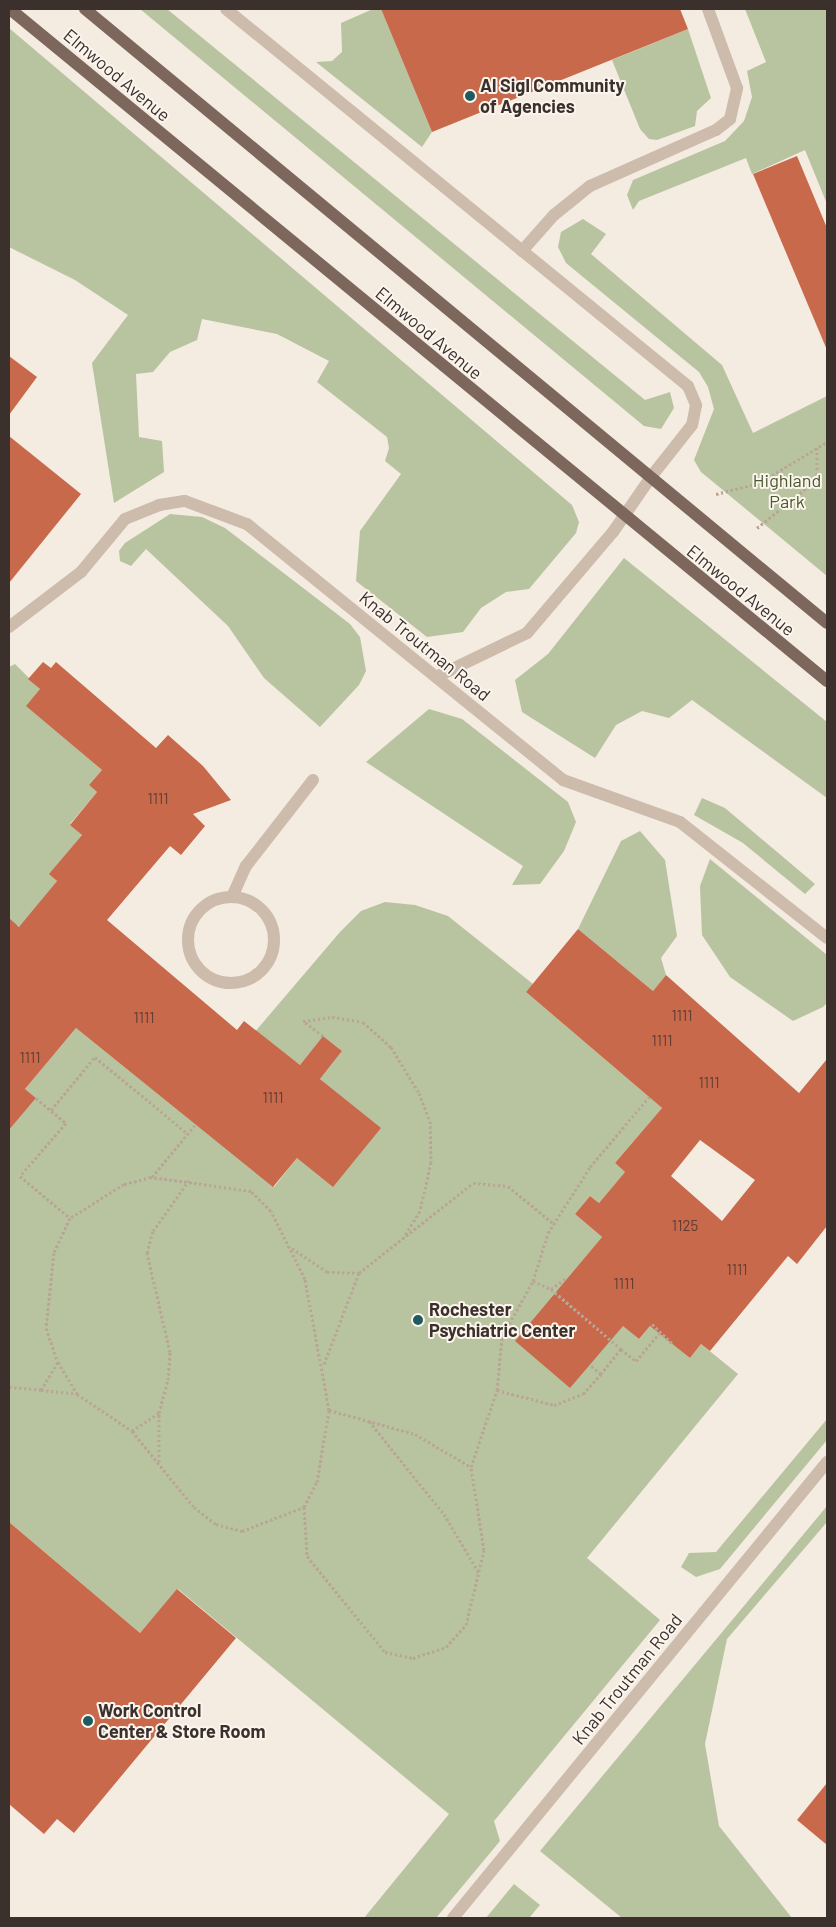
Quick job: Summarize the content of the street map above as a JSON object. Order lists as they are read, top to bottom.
{
  "streets": {
    "main road": ["Elmwood Avenue"],
    "street": ["Knab Troutman Road"]
  },
  "parks": ["Highland Park"],
  "places": ["Al Sigl Community of Agencies", "Rochester Psychiatric Center", "Work Control Center & Store Room"],
  "house_numbers": [
    "1111",
    "1111",
    "1111",
    "1111",
    "1111",
    "1111",
    "1111",
    "1125",
    "1111",
    "1111"
  ]
}
